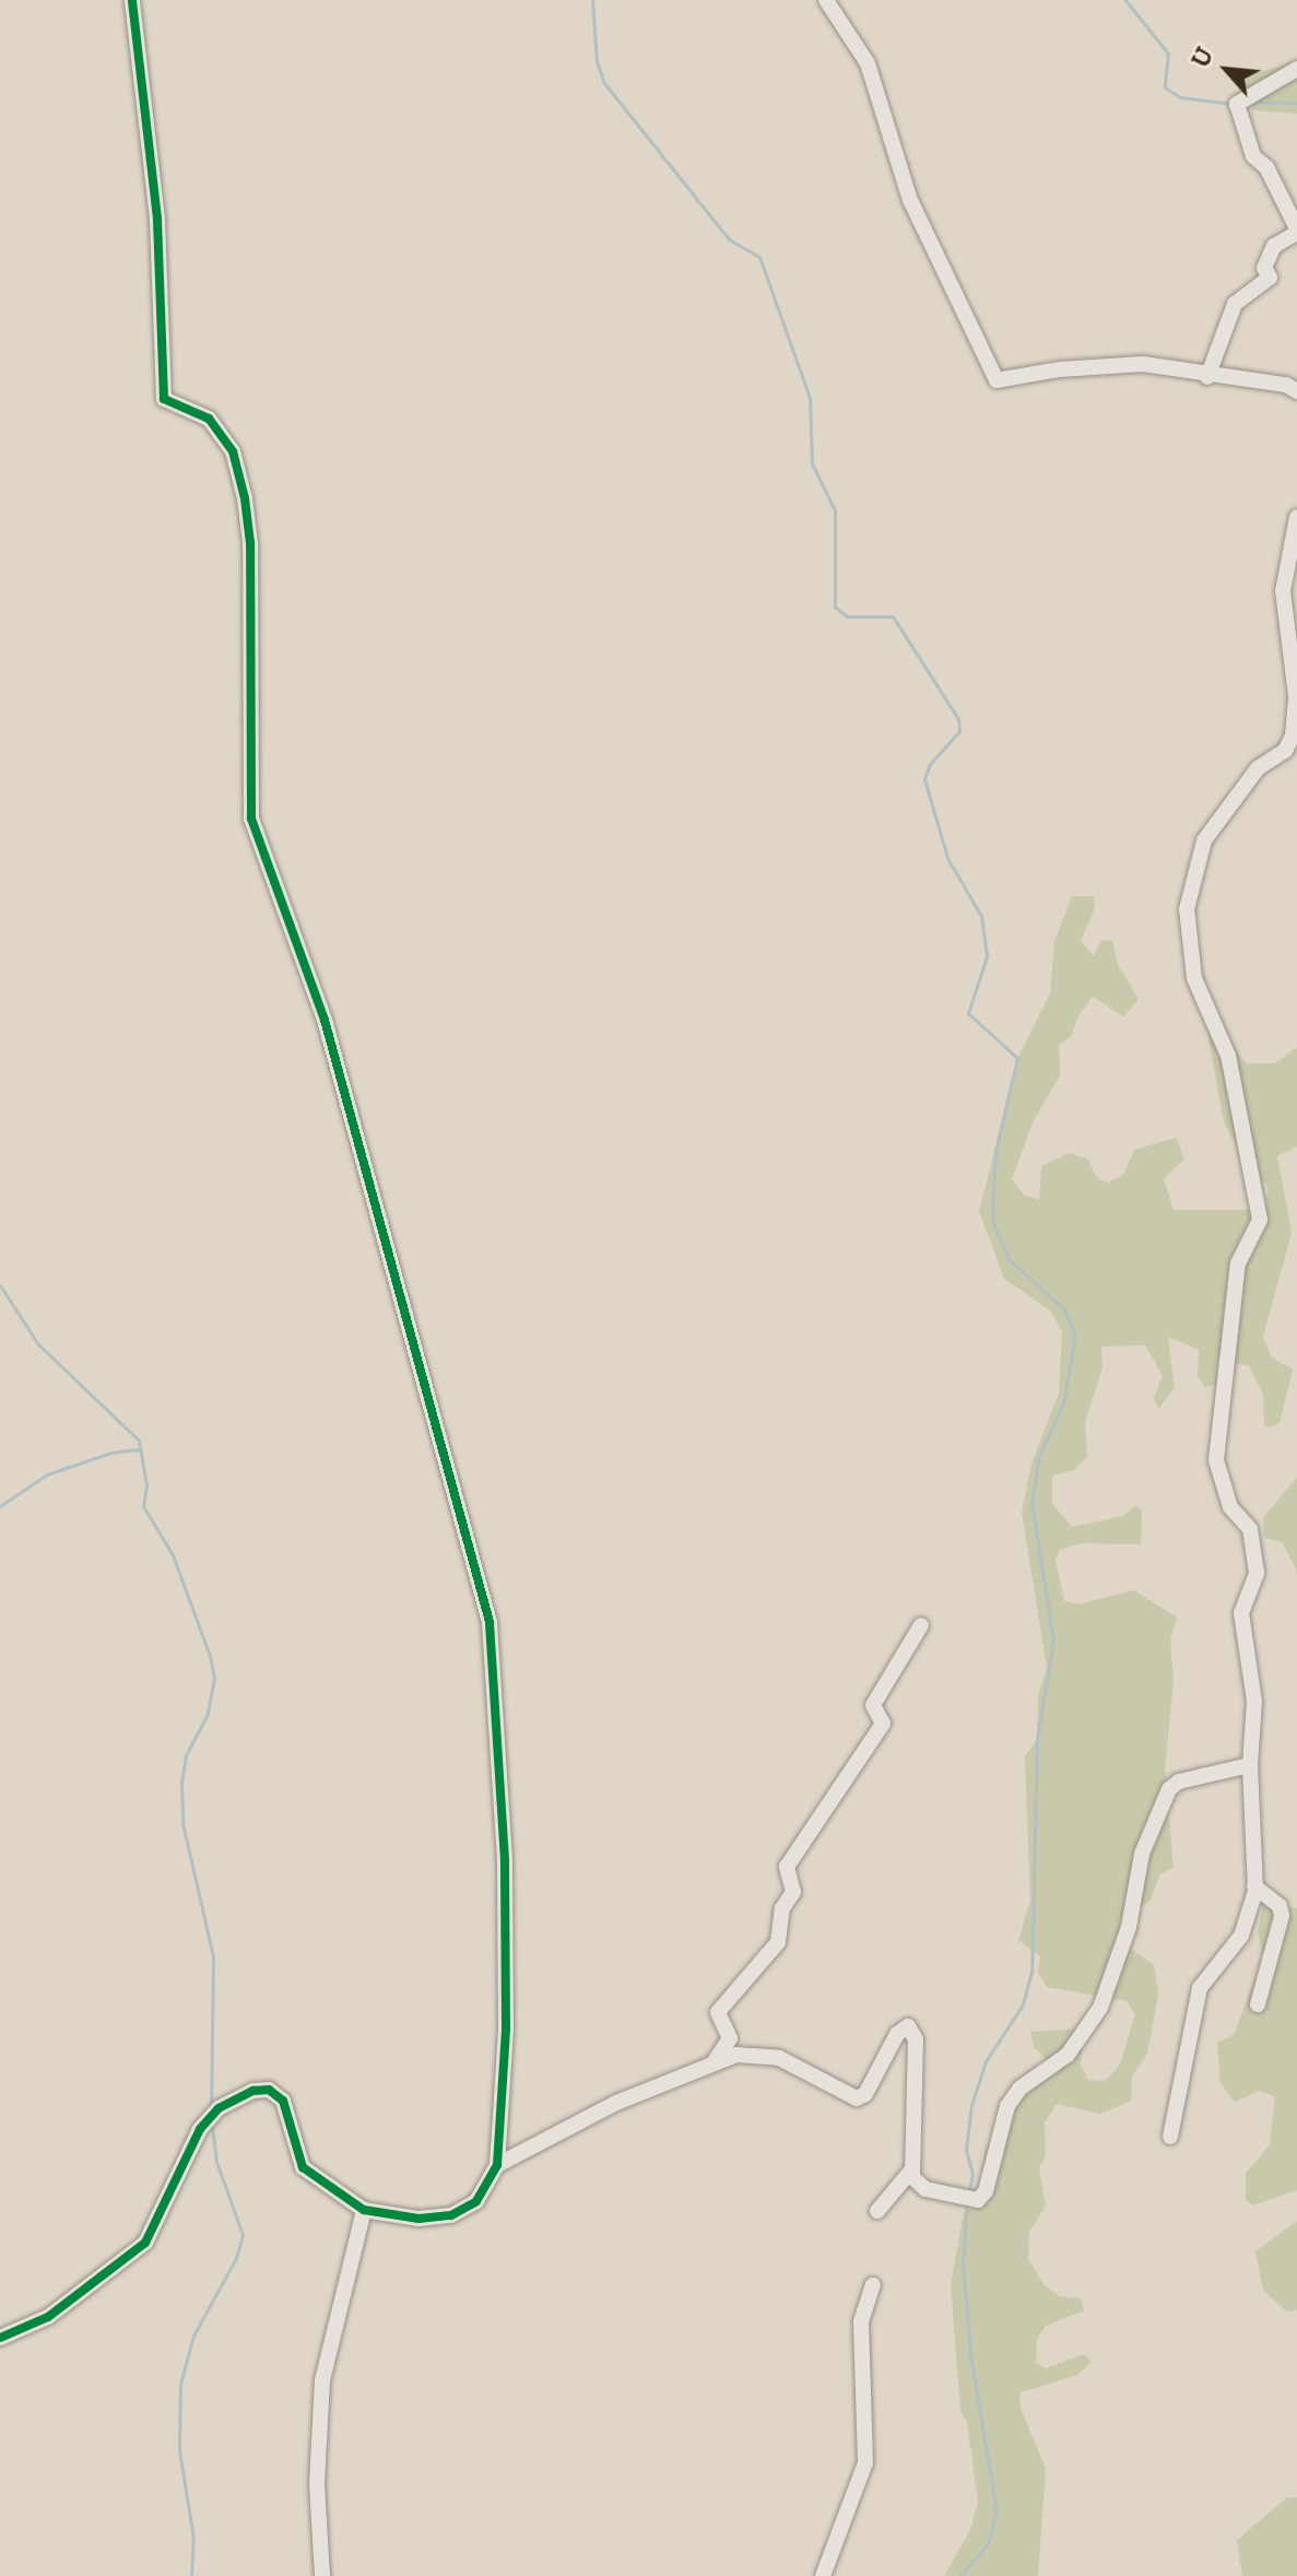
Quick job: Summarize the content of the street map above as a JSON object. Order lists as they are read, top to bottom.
{
  "north": "top left"
}
